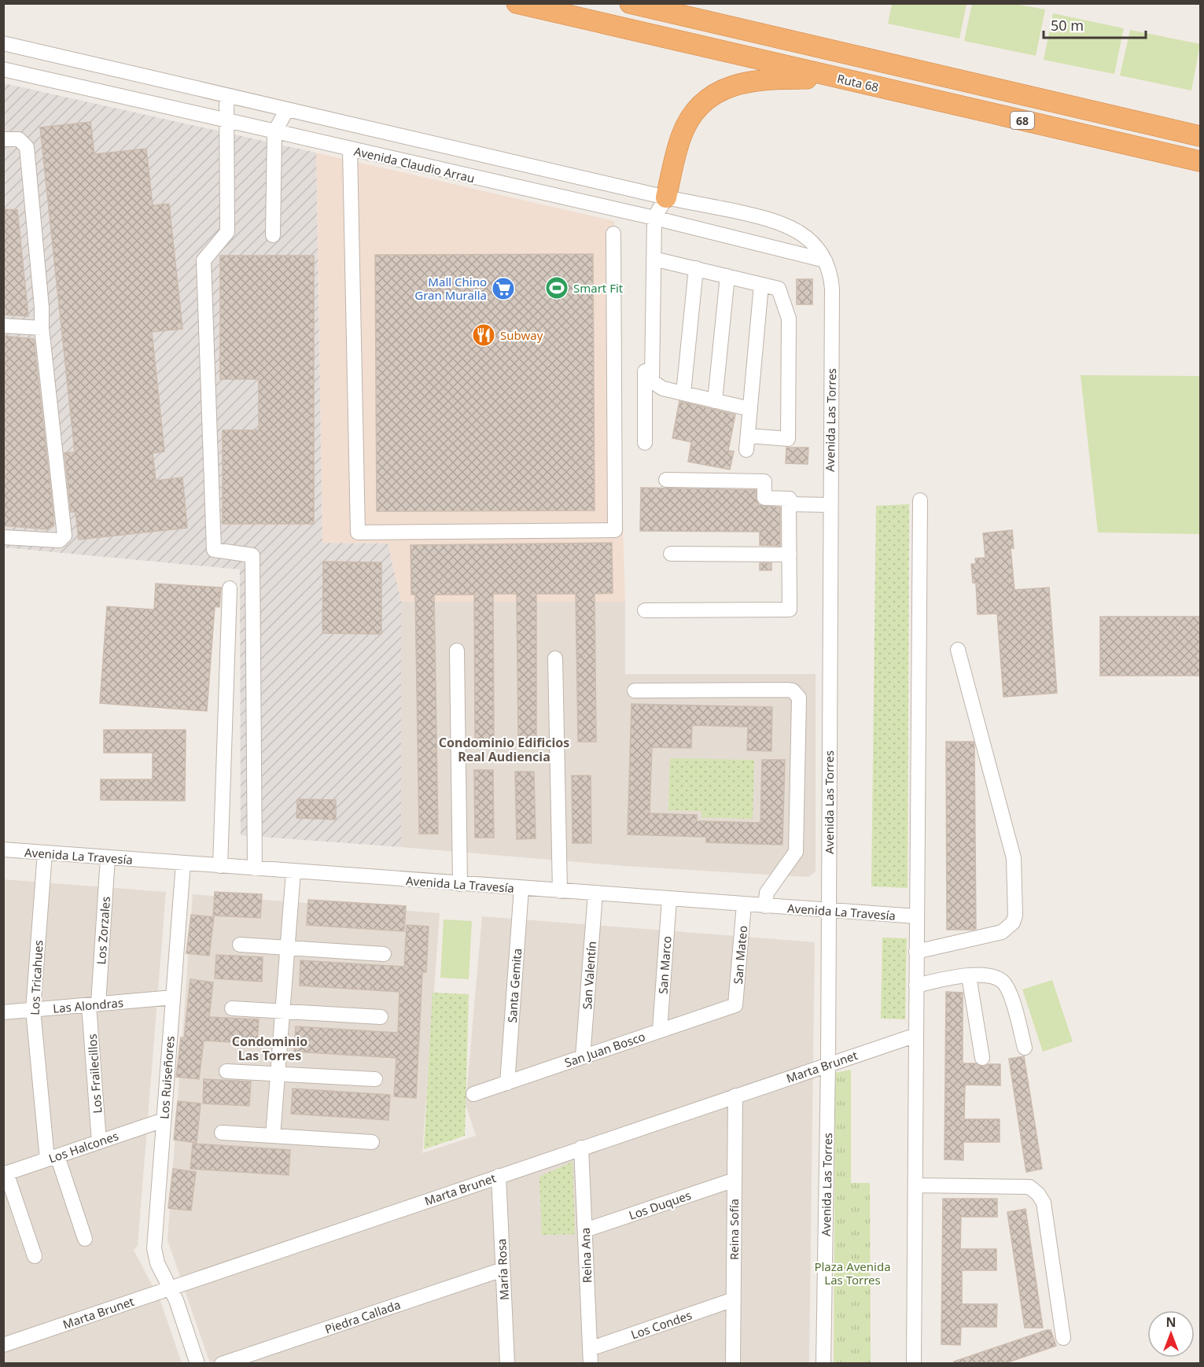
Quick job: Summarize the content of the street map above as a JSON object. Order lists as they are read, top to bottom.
{
  "streets": {
    "highway": ["Ruta 68", "68"],
    "street": [
      "Avenida Claudio Arrau",
      "Avenida Las Torres",
      "Avenida La Travesía",
      "Los Zorzales",
      "San Mateo",
      "San Marco",
      "San Valentín",
      "Los Tricahues",
      "Santa Gemita",
      "Las Alondras",
      "San Juan Bosco",
      "Marta Brunet",
      "Los Frailecillos",
      "Los Ruiseñores",
      "Los Halcones",
      "Los Duques",
      "Reina Sofía",
      "Reina Ana",
      "María Rosa",
      "Piedra Callada",
      "Los Condes"
    ]
  },
  "crossings": [
    ["Avenida Claudio Arrau", "Avenida Las Torres"],
    ["Avenida Las Torres", "Avenida La Travesía"],
    ["Avenida Las Torres", "Marta Brunet"],
    ["Avenida La Travesía", "Los Zorzales"],
    ["Avenida La Travesía", "San Mateo"],
    ["Avenida La Travesía", "San Marco"],
    ["Avenida La Travesía", "San Valentín"],
    ["Avenida La Travesía", "Los Tricahues"],
    ["Avenida La Travesía", "Santa Gemita"],
    ["Avenida La Travesía", "Los Ruiseñores"],
    ["Los Zorzales", "Las Alondras"],
    ["Los Zorzales", "Los Frailecillos"],
    ["San Mateo", "San Juan Bosco"],
    ["San Marco", "San Juan Bosco"],
    ["San Valentín", "San Juan Bosco"],
    ["Los Tricahues", "Las Alondras"],
    ["Los Tricahues", "Los Halcones"],
    ["Santa Gemita", "San Juan Bosco"],
    ["Las Alondras", "Los Frailecillos"],
    ["Las Alondras", "Los Ruiseñores"],
    ["Marta Brunet", "Los Ruiseñores"],
    ["Marta Brunet", "Reina Sofía"],
    ["Marta Brunet", "Reina Ana"],
    ["Marta Brunet", "María Rosa"],
    ["Los Frailecillos", "Los Halcones"],
    ["Los Ruiseñores", "Los Halcones"],
    ["Los Duques", "Reina Sofía"],
    ["Los Duques", "Reina Ana"],
    ["Reina Sofía", "Los Condes"],
    ["Reina Ana", "Los Condes"],
    ["María Rosa", "Piedra Callada"]
  ],
  "districts": ["Condominio Edificios Real Audiencia", "Condominio Las Torres"],
  "parks": ["Plaza Avenida Las Torres"],
  "places": {
    "sports": ["Smart Fit"],
    "supermarket": ["Mall Chino Gran Muralla"],
    "restaurant": ["Subway"]
  },
  "scale_bar": "50 m",
  "north": "top"
}
